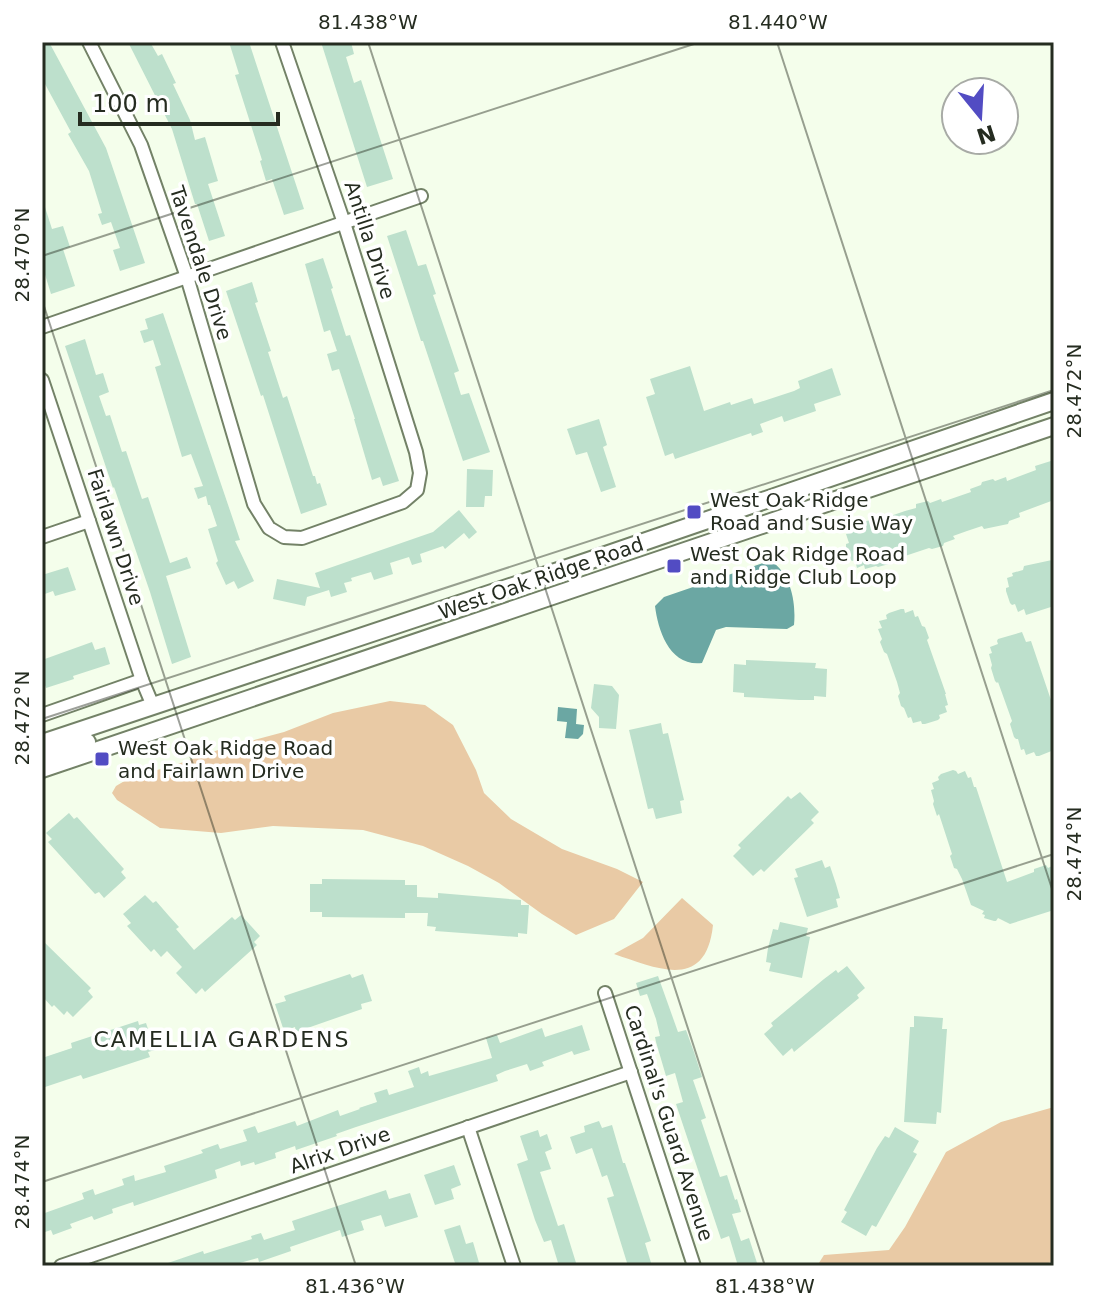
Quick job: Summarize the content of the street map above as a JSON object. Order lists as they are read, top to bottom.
{
  "streets": {
    "street": [
      "Antilla Drive",
      "Tavendale Drive",
      "Fairlawn Drive",
      "West Oak Ridge Road",
      "Cardinal's Guard Avenue",
      "Alrix Drive"
    ]
  },
  "crossings": [
    ["Antilla Drive", "Tavendale Drive"],
    ["Fairlawn Drive", "West Oak Ridge Road"],
    ["Cardinal's Guard Avenue", "Alrix Drive"]
  ],
  "districts": ["CAMELLIA GARDENS"],
  "places": {
    "transit": ["West Oak Ridge Road and Susie Way", "West Oak Ridge Road and Ridge Club Loop", "West Oak Ridge Road and Fairlawn Drive"]
  },
  "scale_bar": "100 m",
  "north": "bottom",
  "coordinates": [
    "81.438°W",
    "81.440°W",
    "28.470°N",
    "28.472°N",
    "28.474°N",
    "81.436°W"
  ]
}
